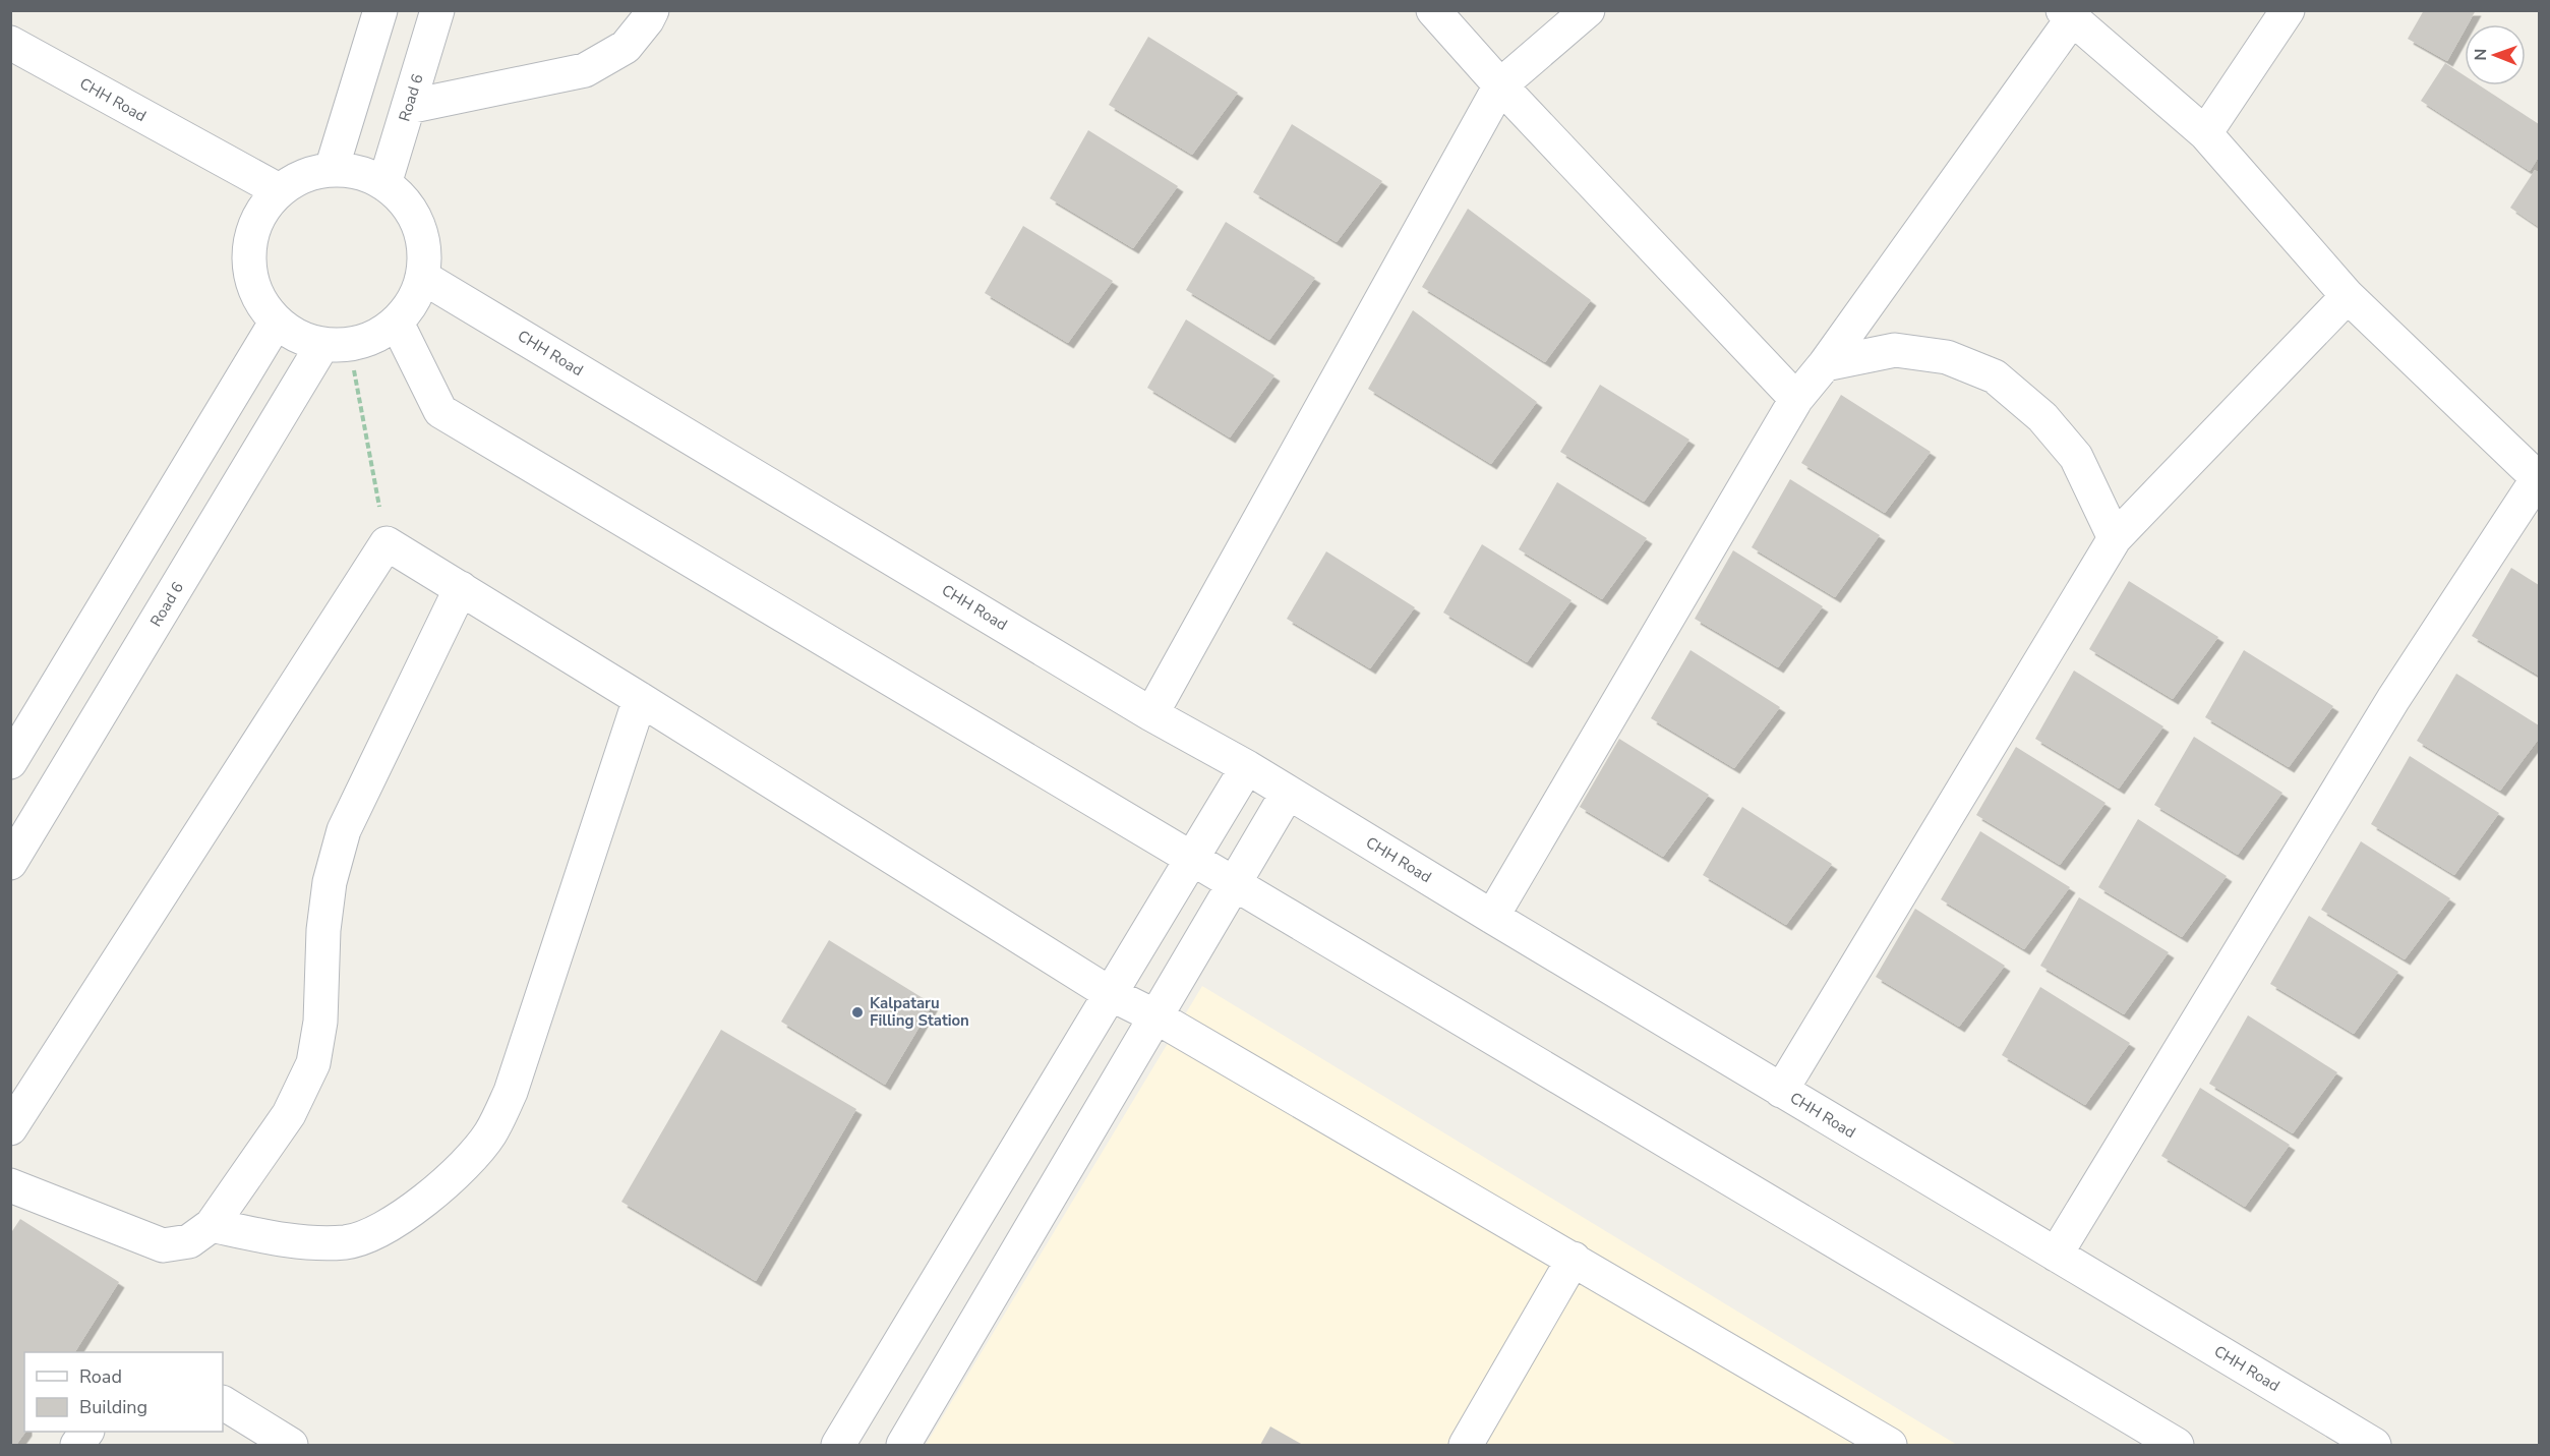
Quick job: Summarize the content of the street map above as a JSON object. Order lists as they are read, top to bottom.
{
  "streets": {
    "street": ["Road 6", "CHH Road"]
  },
  "crossings": [
    ["Road 6", "CHH Road"]
  ],
  "places": ["Kalpataru Filling Station"],
  "legend": ["Road", "Building"],
  "north": "left"
}
